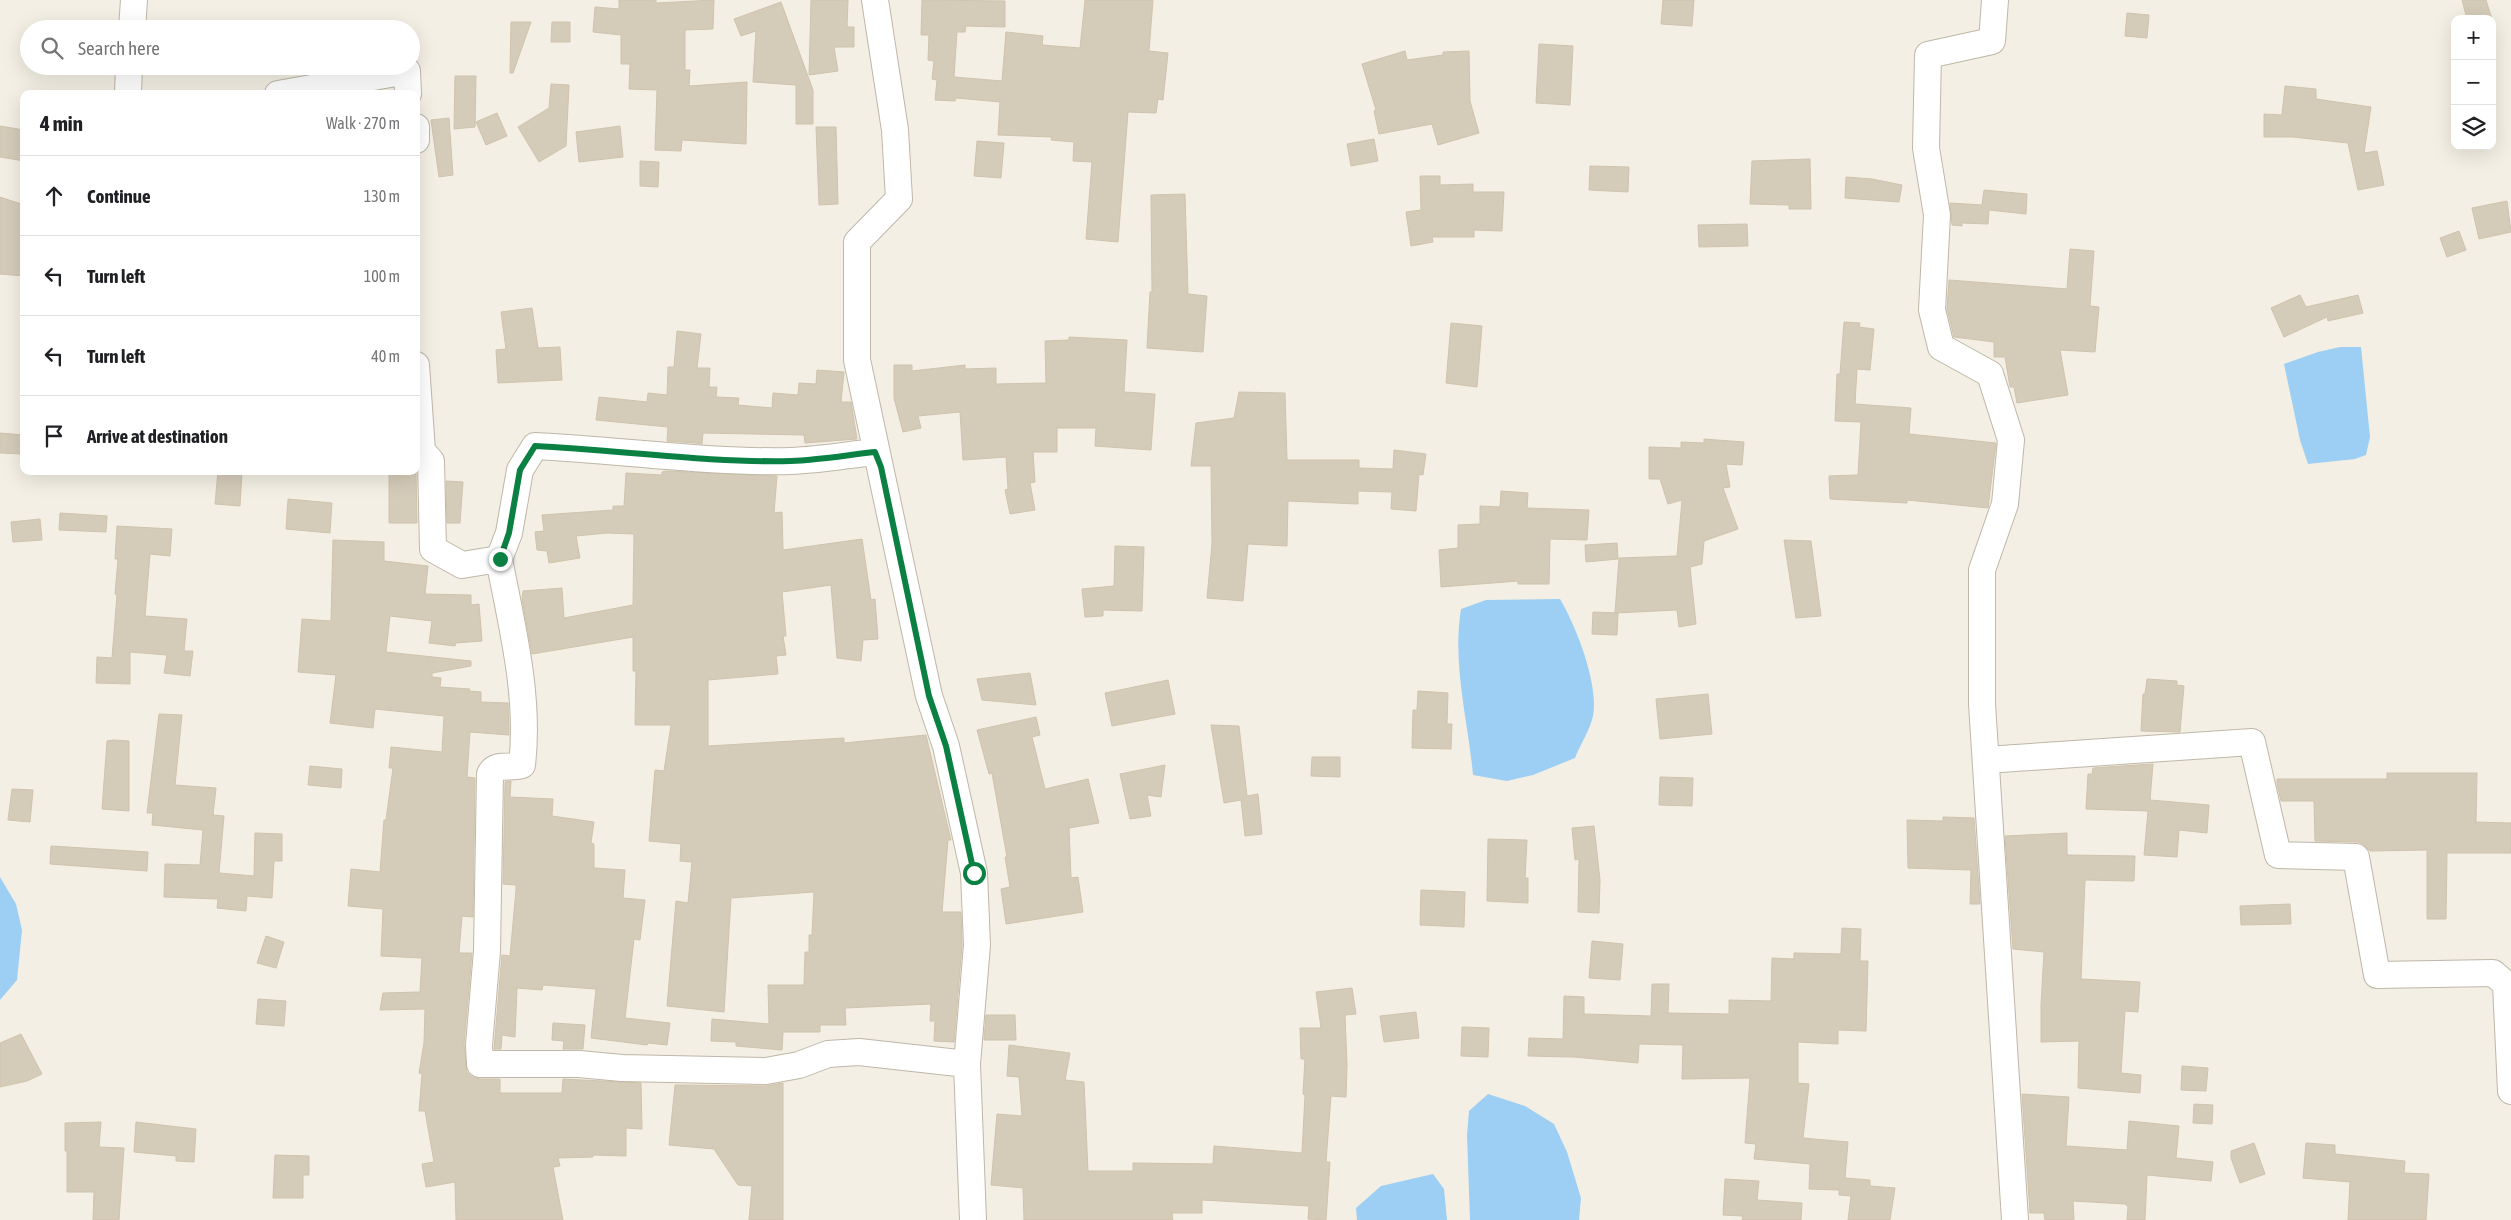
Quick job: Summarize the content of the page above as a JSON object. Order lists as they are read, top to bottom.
{
  "page": {
    "map_buttons": ["+", "−"],
    "search": "Search here",
    "heading": ["4 min", "Walk · 270 m"],
    "list": [
      ["Continue", "130 m"],
      ["Turn left", "100 m"],
      ["Turn left", "40 m"],
      "Arrive at destination"
    ]
  }
}
